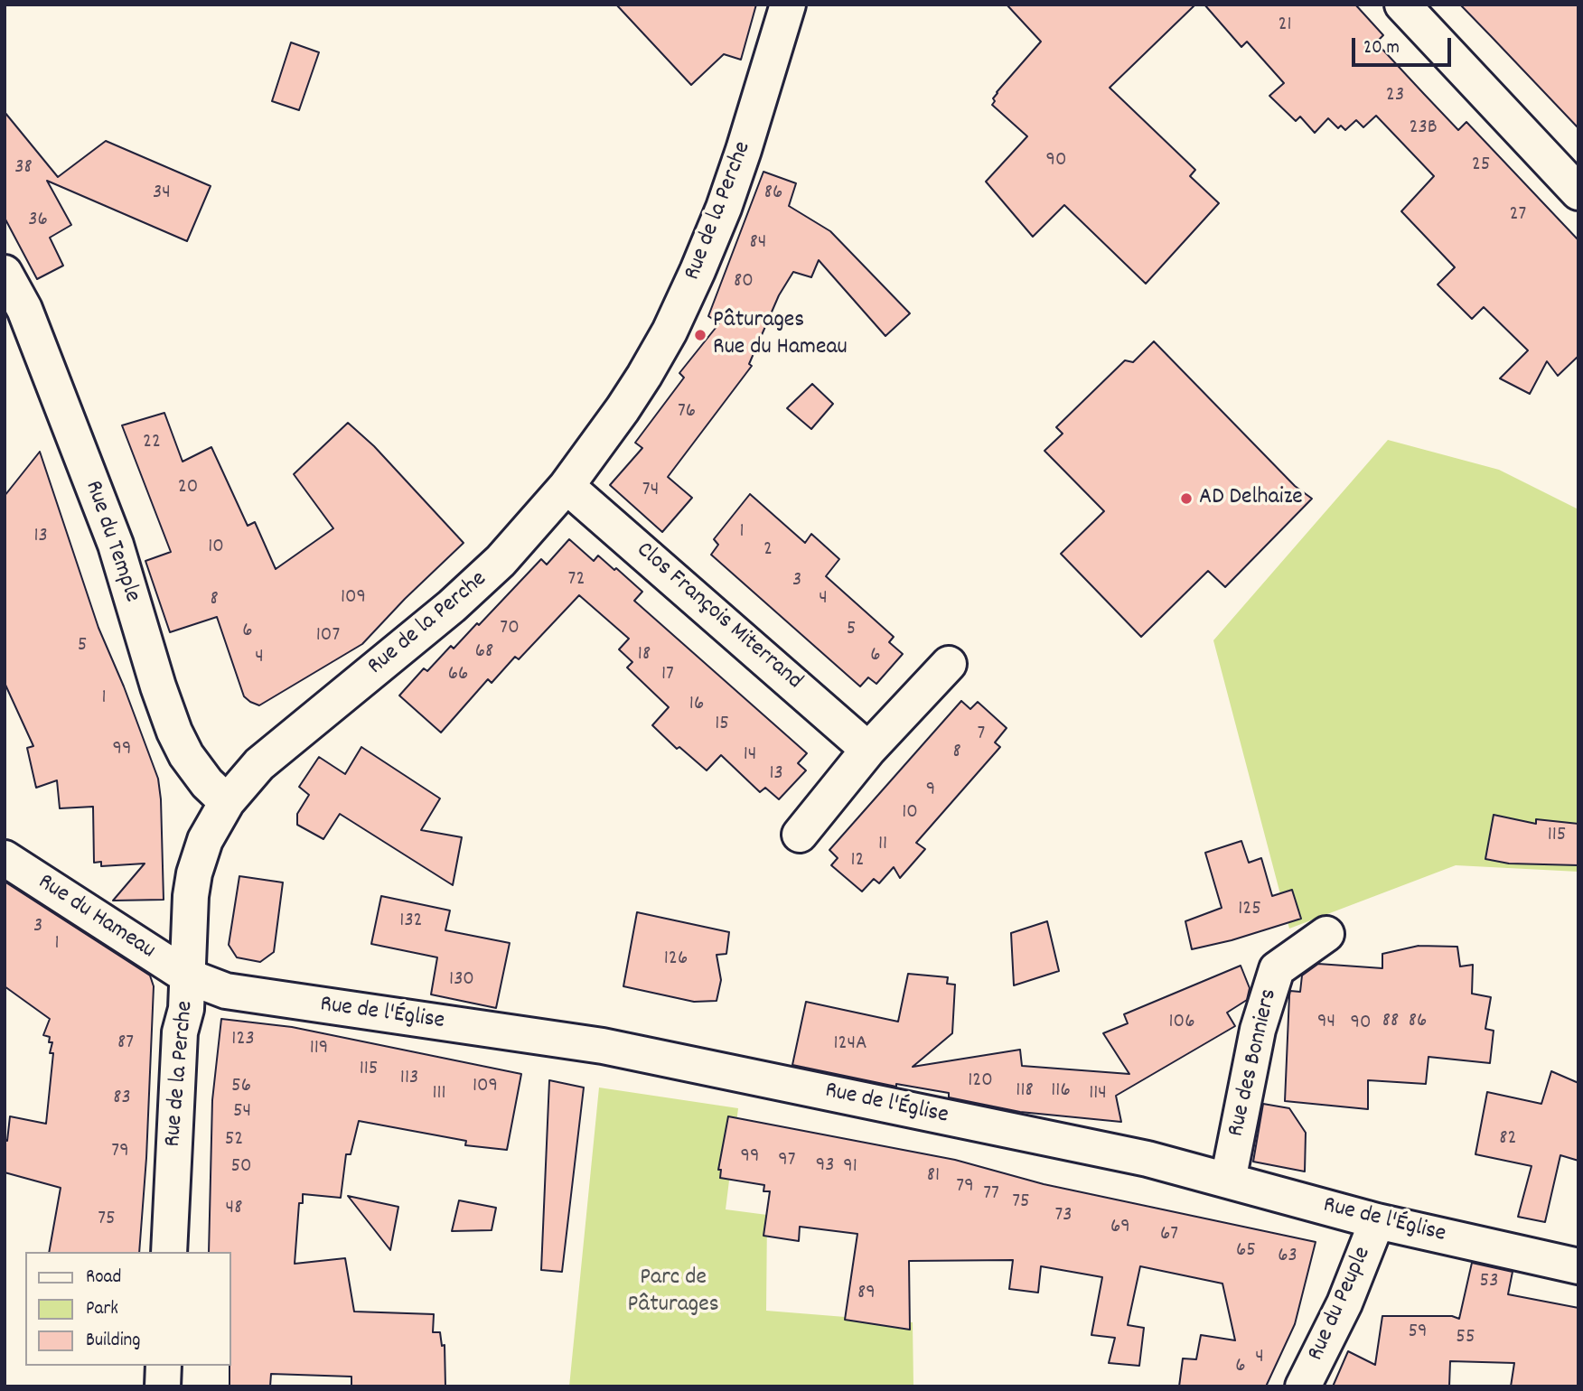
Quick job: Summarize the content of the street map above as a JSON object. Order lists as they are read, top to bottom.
{
  "streets": {
    "street": [
      "Rue de la Perche",
      "Rue du Temple",
      "Clos François Miterrand",
      "Rue du Hameau",
      "Rue de l'Église",
      "Rue des Bonniers",
      "Rue du Peuple"
    ]
  },
  "crossings": [
    ["Rue de la Perche", "Rue du Temple"],
    ["Rue de la Perche", "Clos François Miterrand"],
    ["Rue de la Perche", "Rue du Hameau"],
    ["Rue de la Perche", "Rue de l'Église"],
    ["Rue du Hameau", "Rue de l'Église"],
    ["Rue de l'Église", "Rue des Bonniers"],
    ["Rue de l'Église", "Rue du Peuple"]
  ],
  "parks": ["Parc de Pâturages"],
  "places": ["Pâturages Rue du Hameau", "AD Delhaize"],
  "house_numbers": [
    "21",
    "23",
    "23B",
    "90",
    "25",
    "38",
    "34",
    "86",
    "27",
    "36",
    "84",
    "80",
    "76",
    "22",
    "20",
    "74",
    "1",
    "13",
    "10",
    "2",
    "72",
    "3",
    "109",
    "4",
    "8",
    "70",
    "5",
    "6",
    "107",
    "5",
    "68",
    "18",
    "6",
    "4",
    "66",
    "17",
    "1",
    "16",
    "15",
    "7",
    "99",
    "8",
    "14",
    "13",
    "9",
    "10",
    "115",
    "11",
    "12",
    "125",
    "132",
    "3",
    "1",
    "126",
    "130",
    "88",
    "86",
    "106",
    "94",
    "90",
    "123",
    "87",
    "124A",
    "119",
    "115",
    "113",
    "120",
    "56",
    "109",
    "118",
    "116",
    "111",
    "114",
    "83",
    "54",
    "82",
    "52",
    "79",
    "99",
    "97",
    "93",
    "50",
    "91",
    "81",
    "79",
    "77",
    "75",
    "48",
    "73",
    "75",
    "69",
    "67",
    "65",
    "63",
    "53",
    "89",
    "59",
    "55",
    "4",
    "6"
  ],
  "legend": ["Road", "Park", "Building"],
  "scale_bar": "20 m"
}
